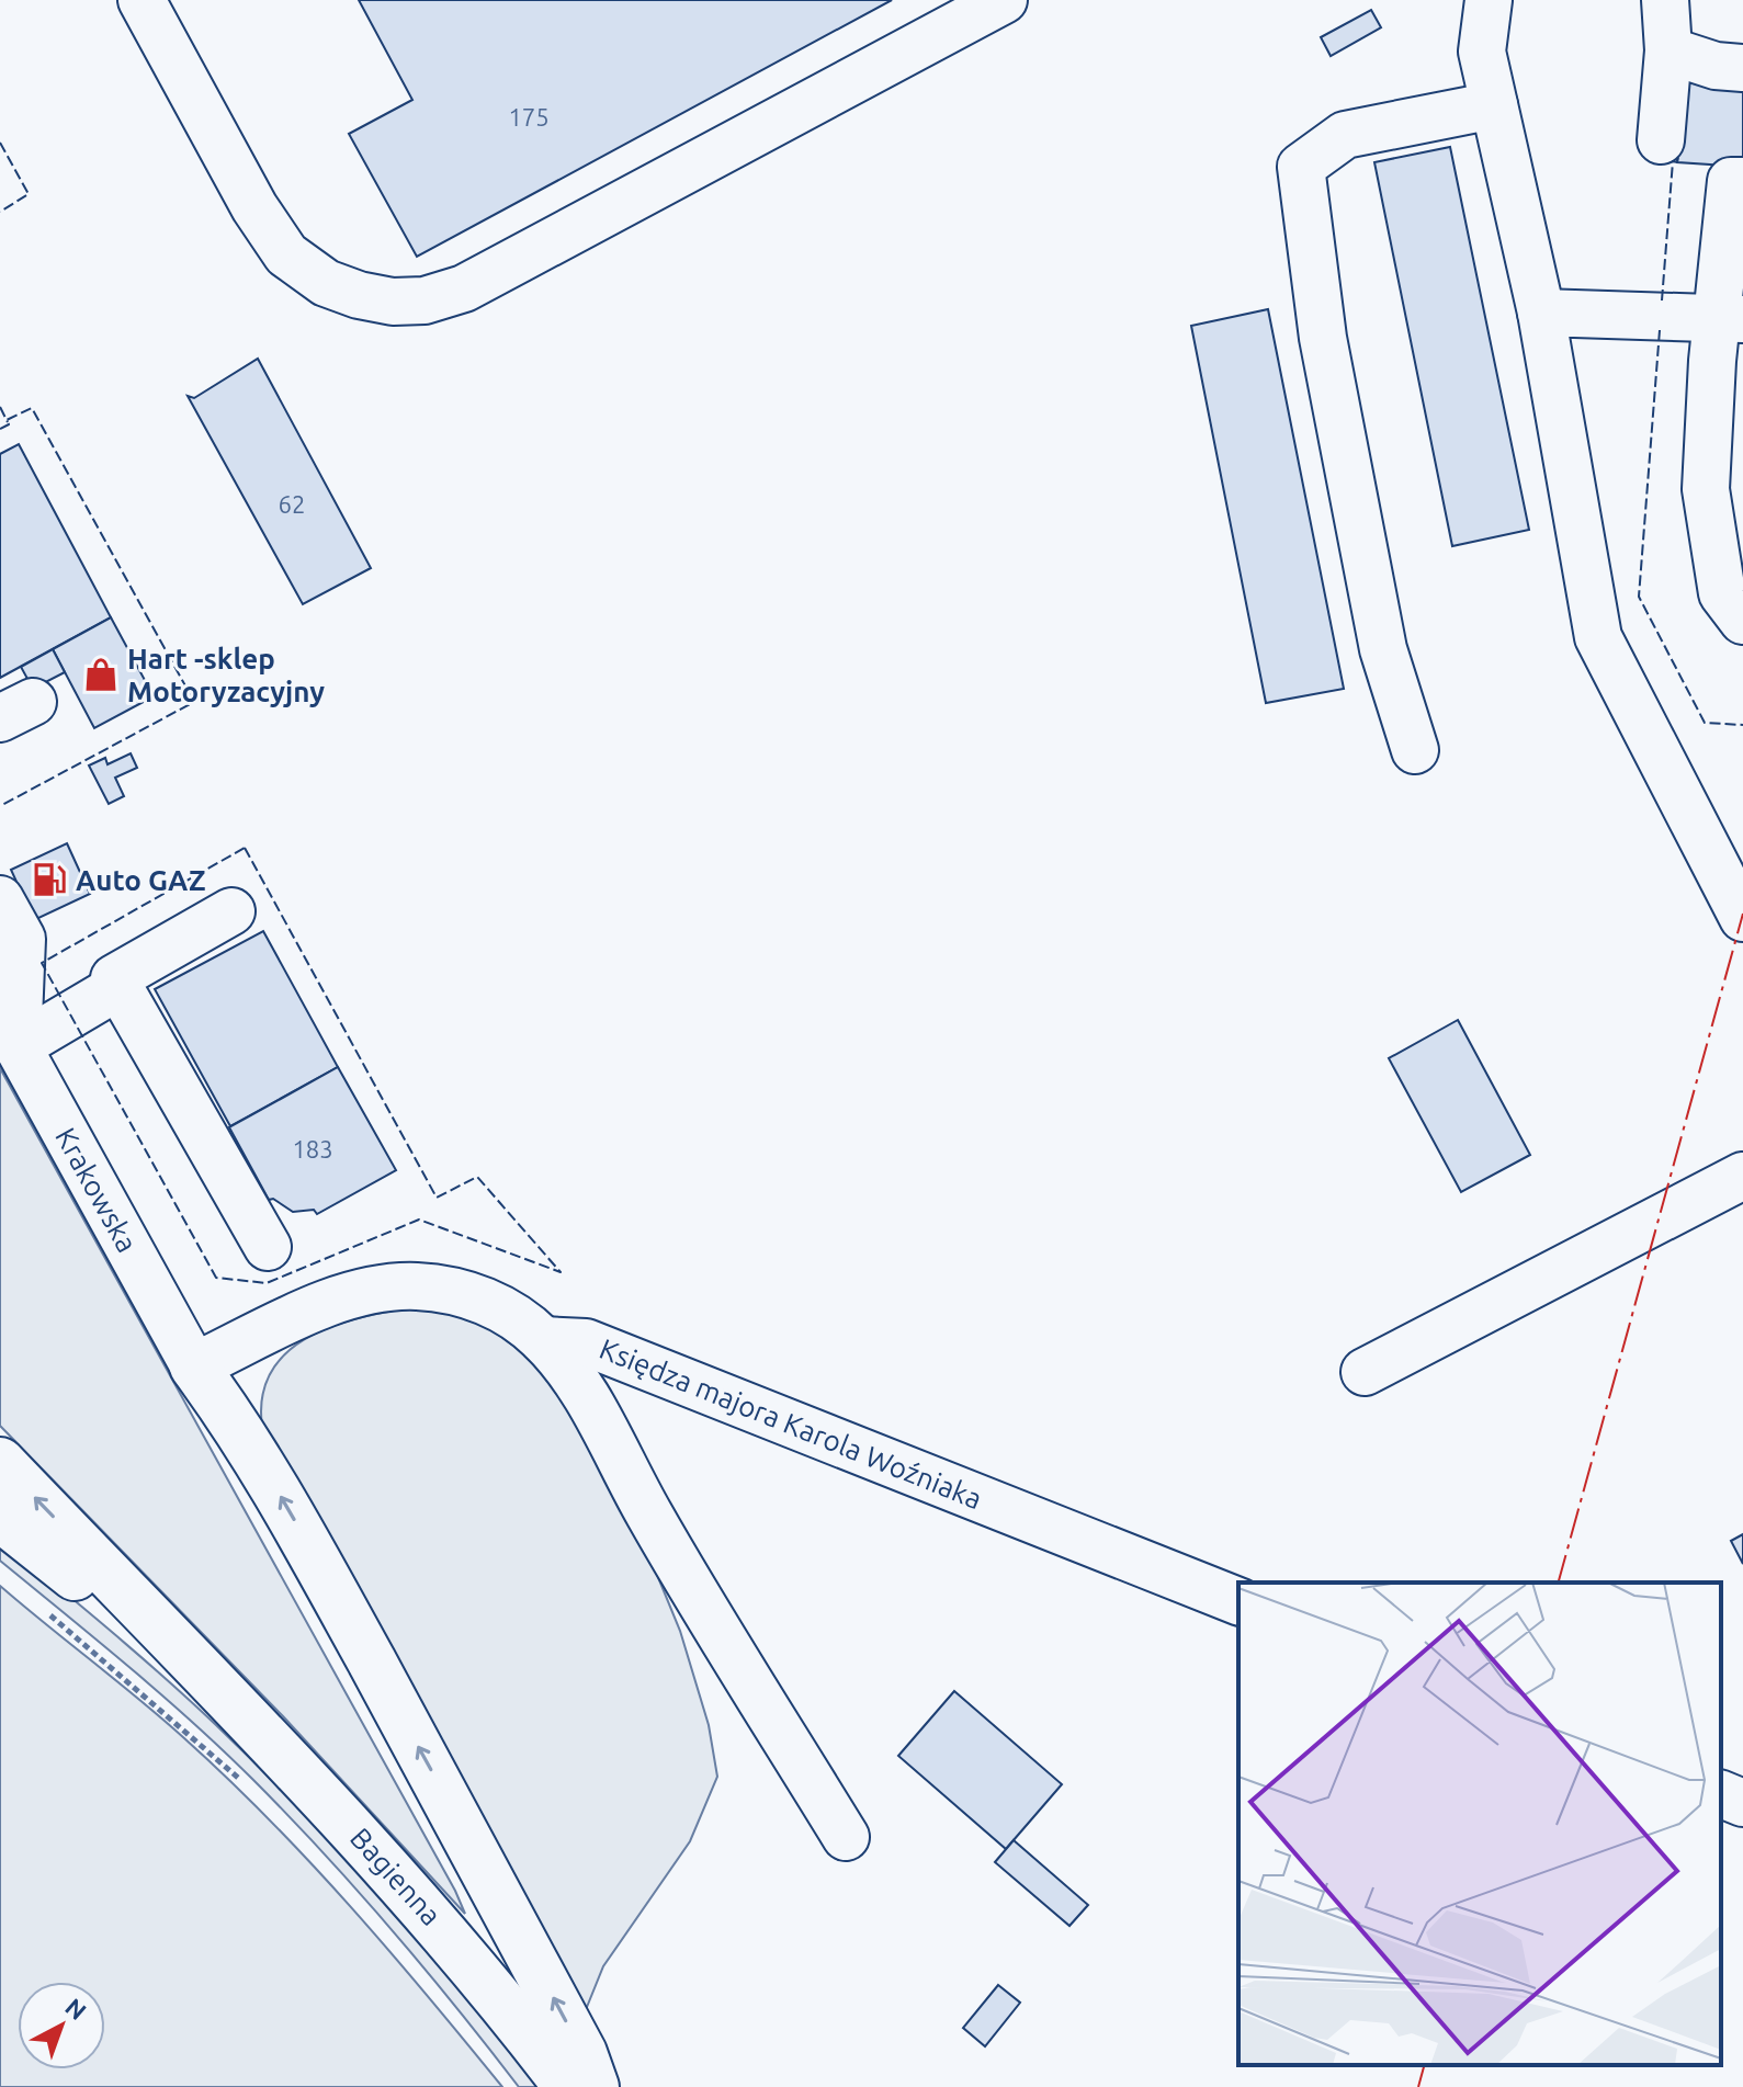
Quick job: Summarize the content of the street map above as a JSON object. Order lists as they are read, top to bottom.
{
  "streets": {
    "main road": ["Bagienna"],
    "street": ["Krakowska", "Księdza majora Karola Woźniaka"]
  },
  "places": {
    "shop": ["Hart -sklep Motoryzacyjny"],
    "fuel station": ["Auto GAZ"]
  },
  "house_numbers": ["175", "62", "183"],
  "north": "top right"
}
